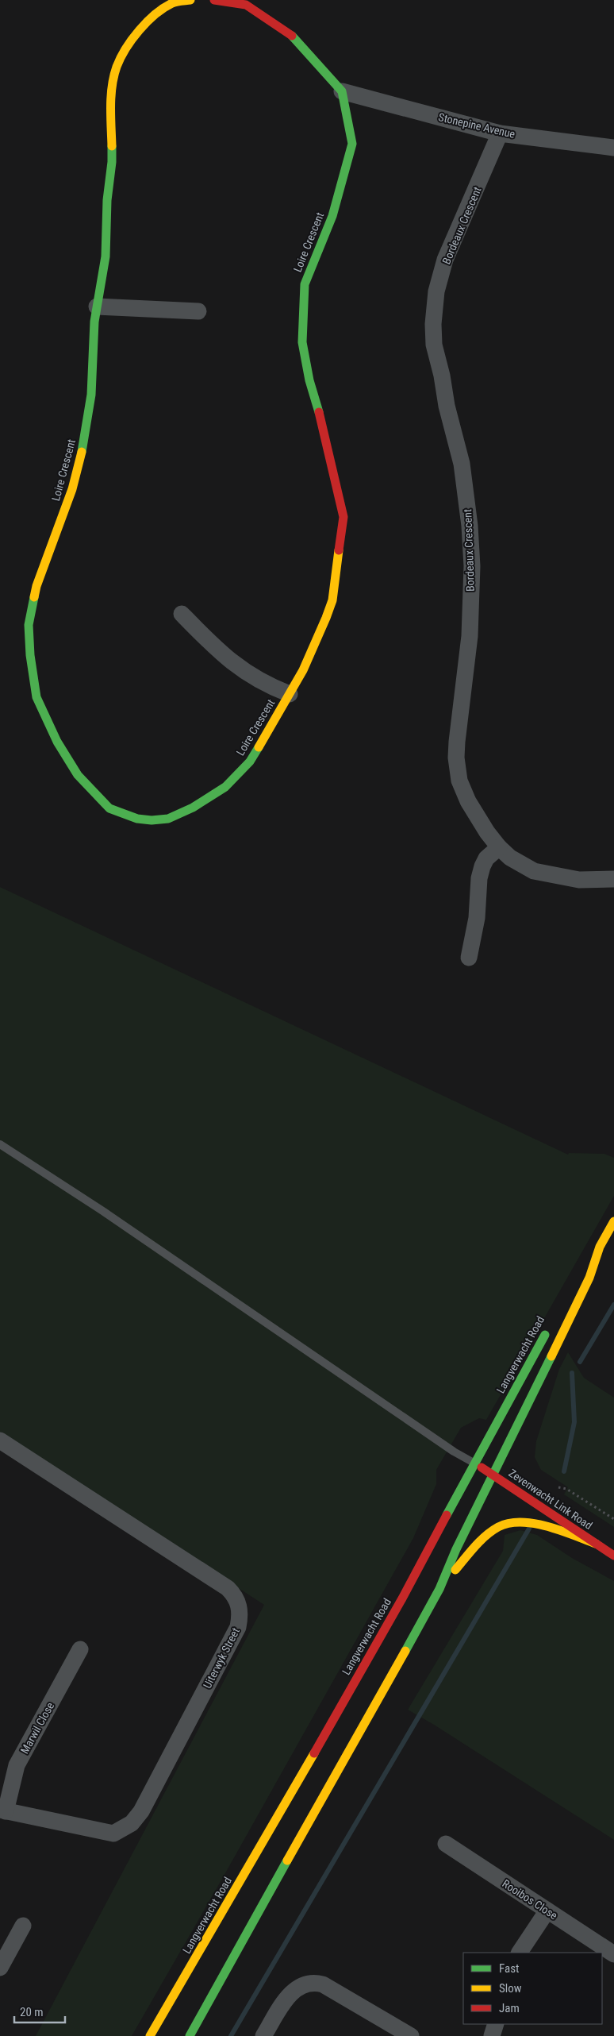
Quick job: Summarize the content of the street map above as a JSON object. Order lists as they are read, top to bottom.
{
  "streets": {
    "street": [
      "Stonepine Avenue",
      "Bordeaux Crescent",
      "Loire Crescent",
      "Langverwacht Road",
      "Zevenwacht Link Road",
      "Uiterwyk Street",
      "Marwil Close",
      "Rooibos Close"
    ]
  },
  "crossings": [
    ["Stonepine Avenue", "Bordeaux Crescent"],
    ["Stonepine Avenue", "Loire Crescent"],
    ["Langverwacht Road", "Zevenwacht Link Road"],
    ["Uiterwyk Street", "Marwil Close"]
  ],
  "legend": ["Fast", "Slow", "Jam"],
  "scale_bar": "20 m"
}
